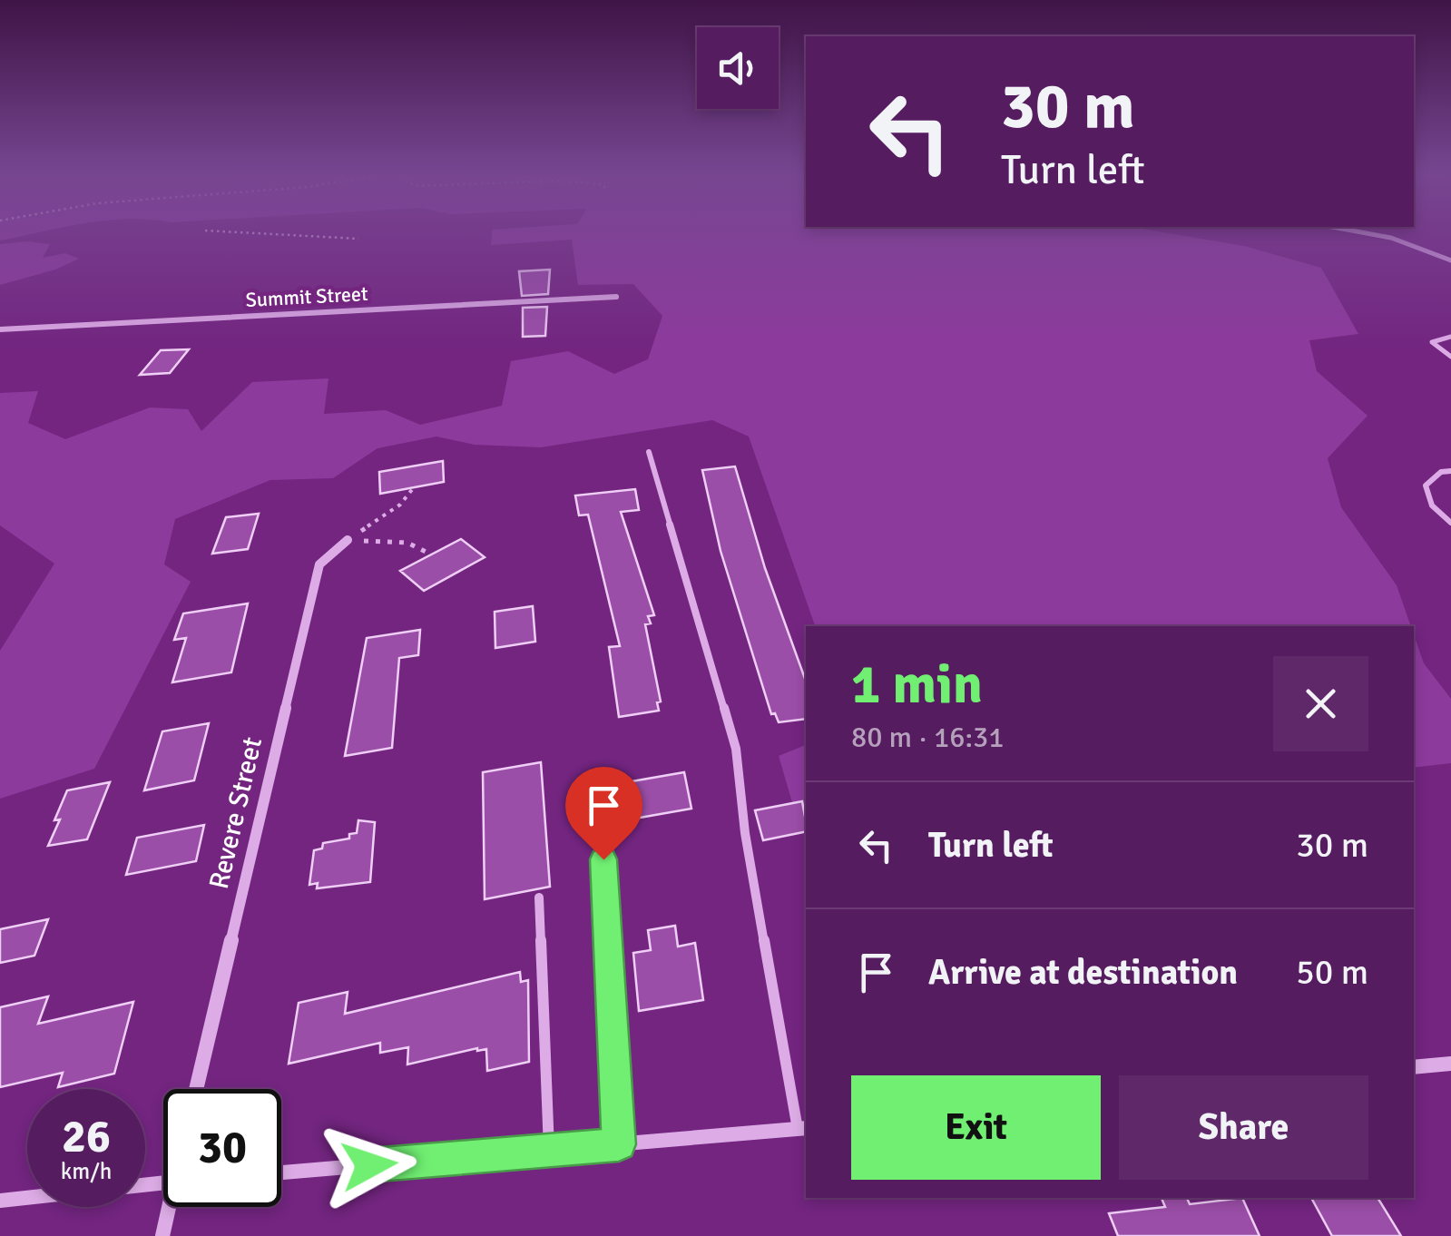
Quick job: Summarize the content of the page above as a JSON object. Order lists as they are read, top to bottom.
{
  "streets": {
    "street": ["Summit Street", "Revere Street"]
  },
  "page": {
    "turn": ["30 m", "Turn left"],
    "heading": ["1 min", "80 m · 16:31"],
    "list": [
      {
        "name": "Turn left",
        "value": "30 m"
      },
      {
        "name": "Arrive at destination",
        "value": "50 m"
      }
    ],
    "buttons": ["Exit", "Share"],
    "speed": "26 km/h",
    "limit": "30"
  }
}
